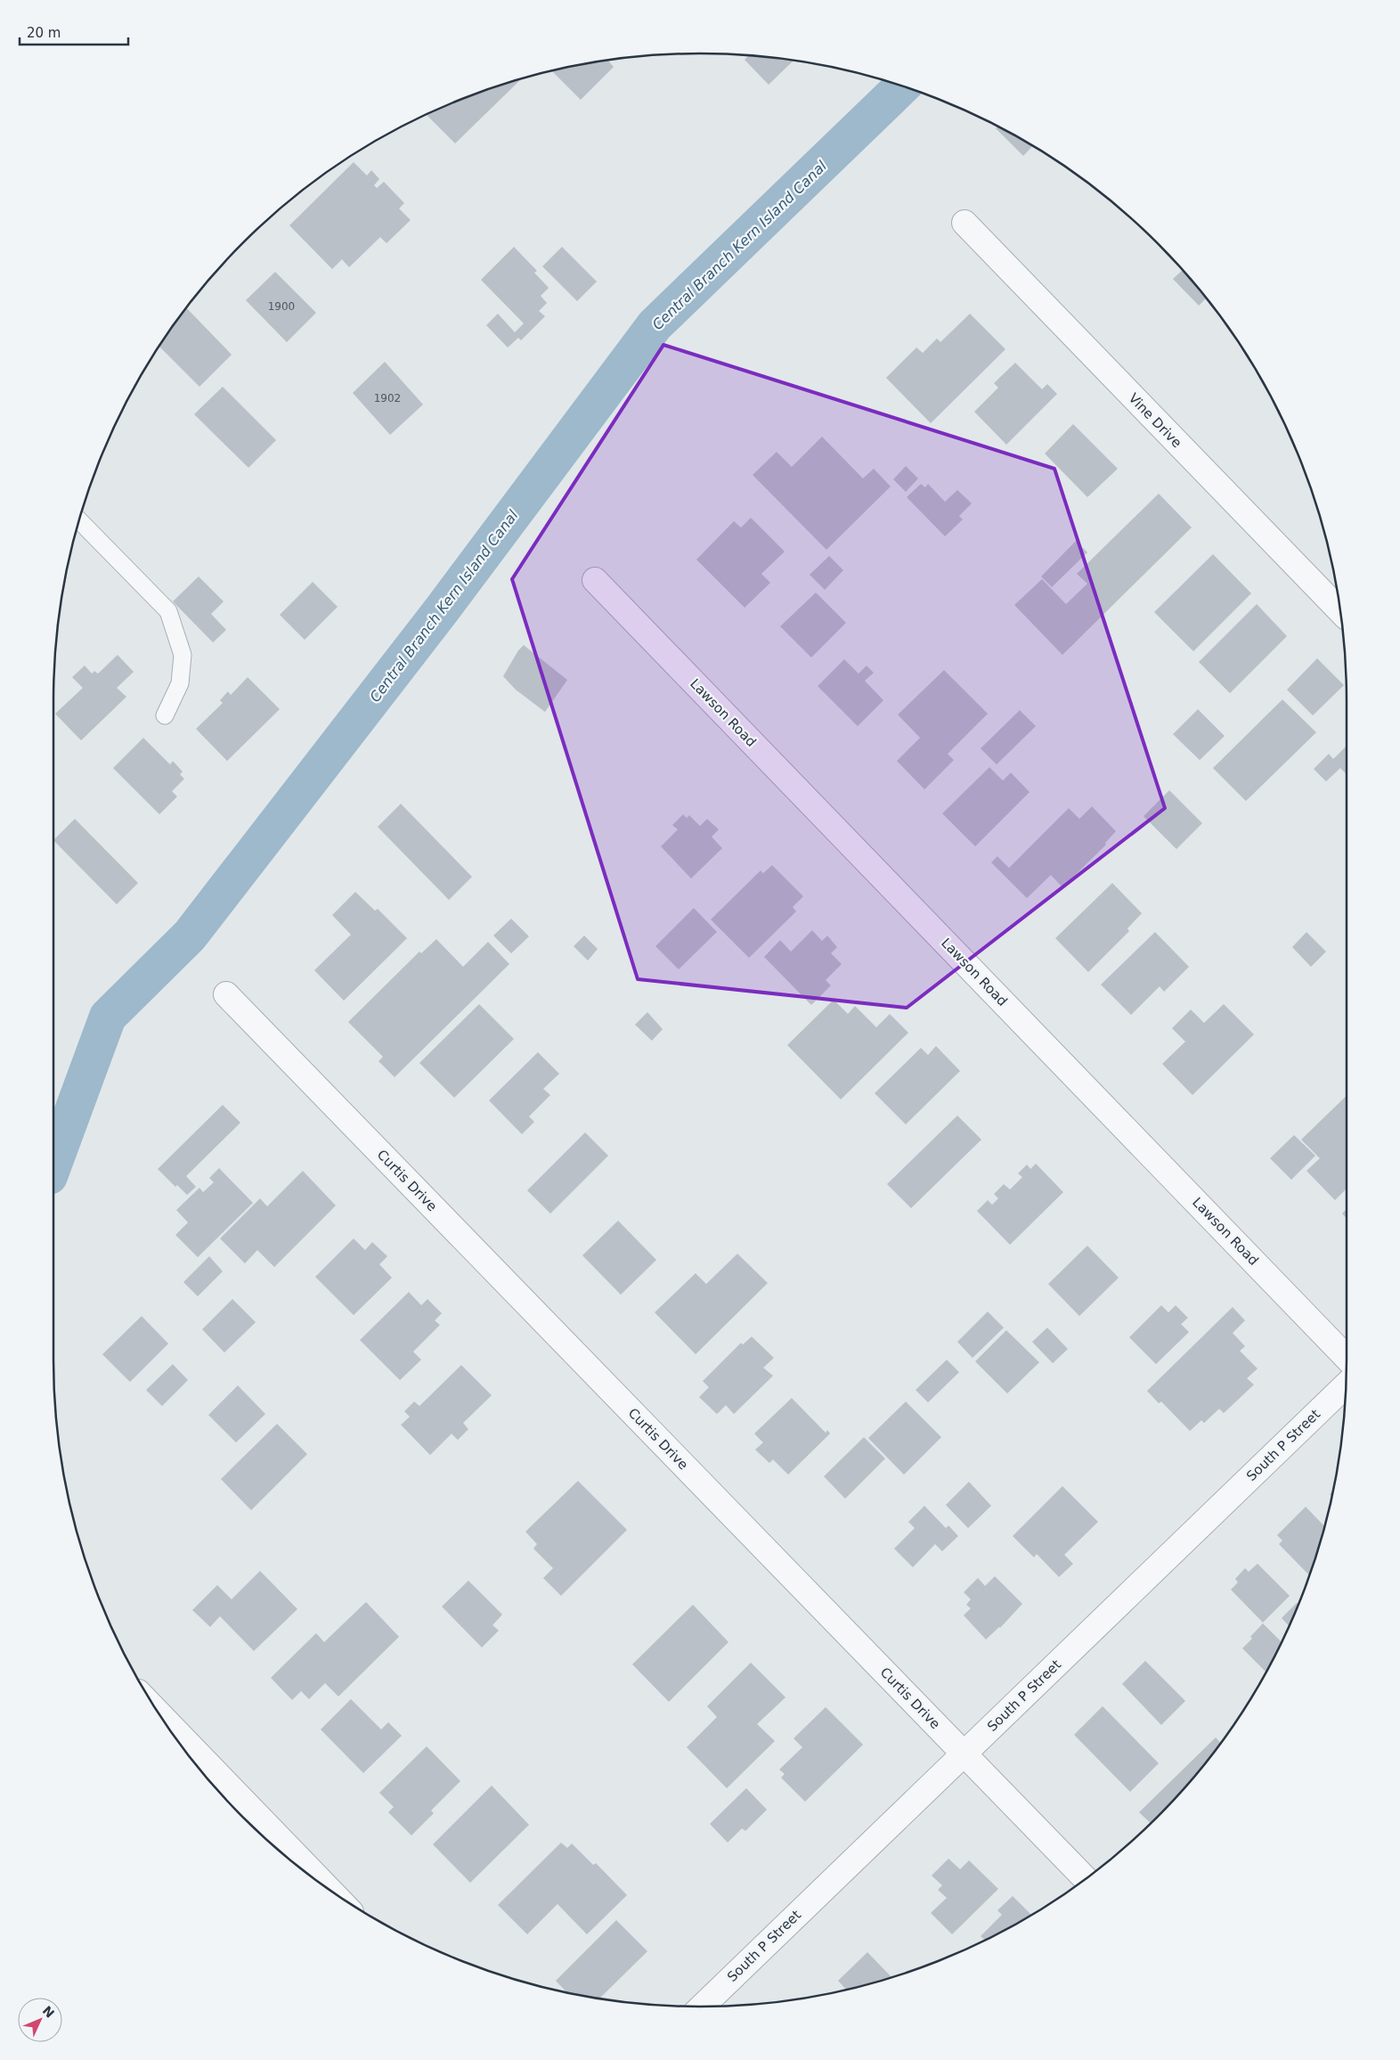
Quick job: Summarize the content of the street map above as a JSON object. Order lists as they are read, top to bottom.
{
  "streets": {
    "street": [
      "Vine Drive",
      "Lawson Road",
      "Curtis Drive",
      "South P Street"
    ]
  },
  "crossings": [
    ["Curtis Drive", "South P Street"]
  ],
  "water": ["Central Branch Kern Island Canal"],
  "house_numbers": ["1900", "1902"],
  "scale_bar": "20 m",
  "north": "top right"
}
